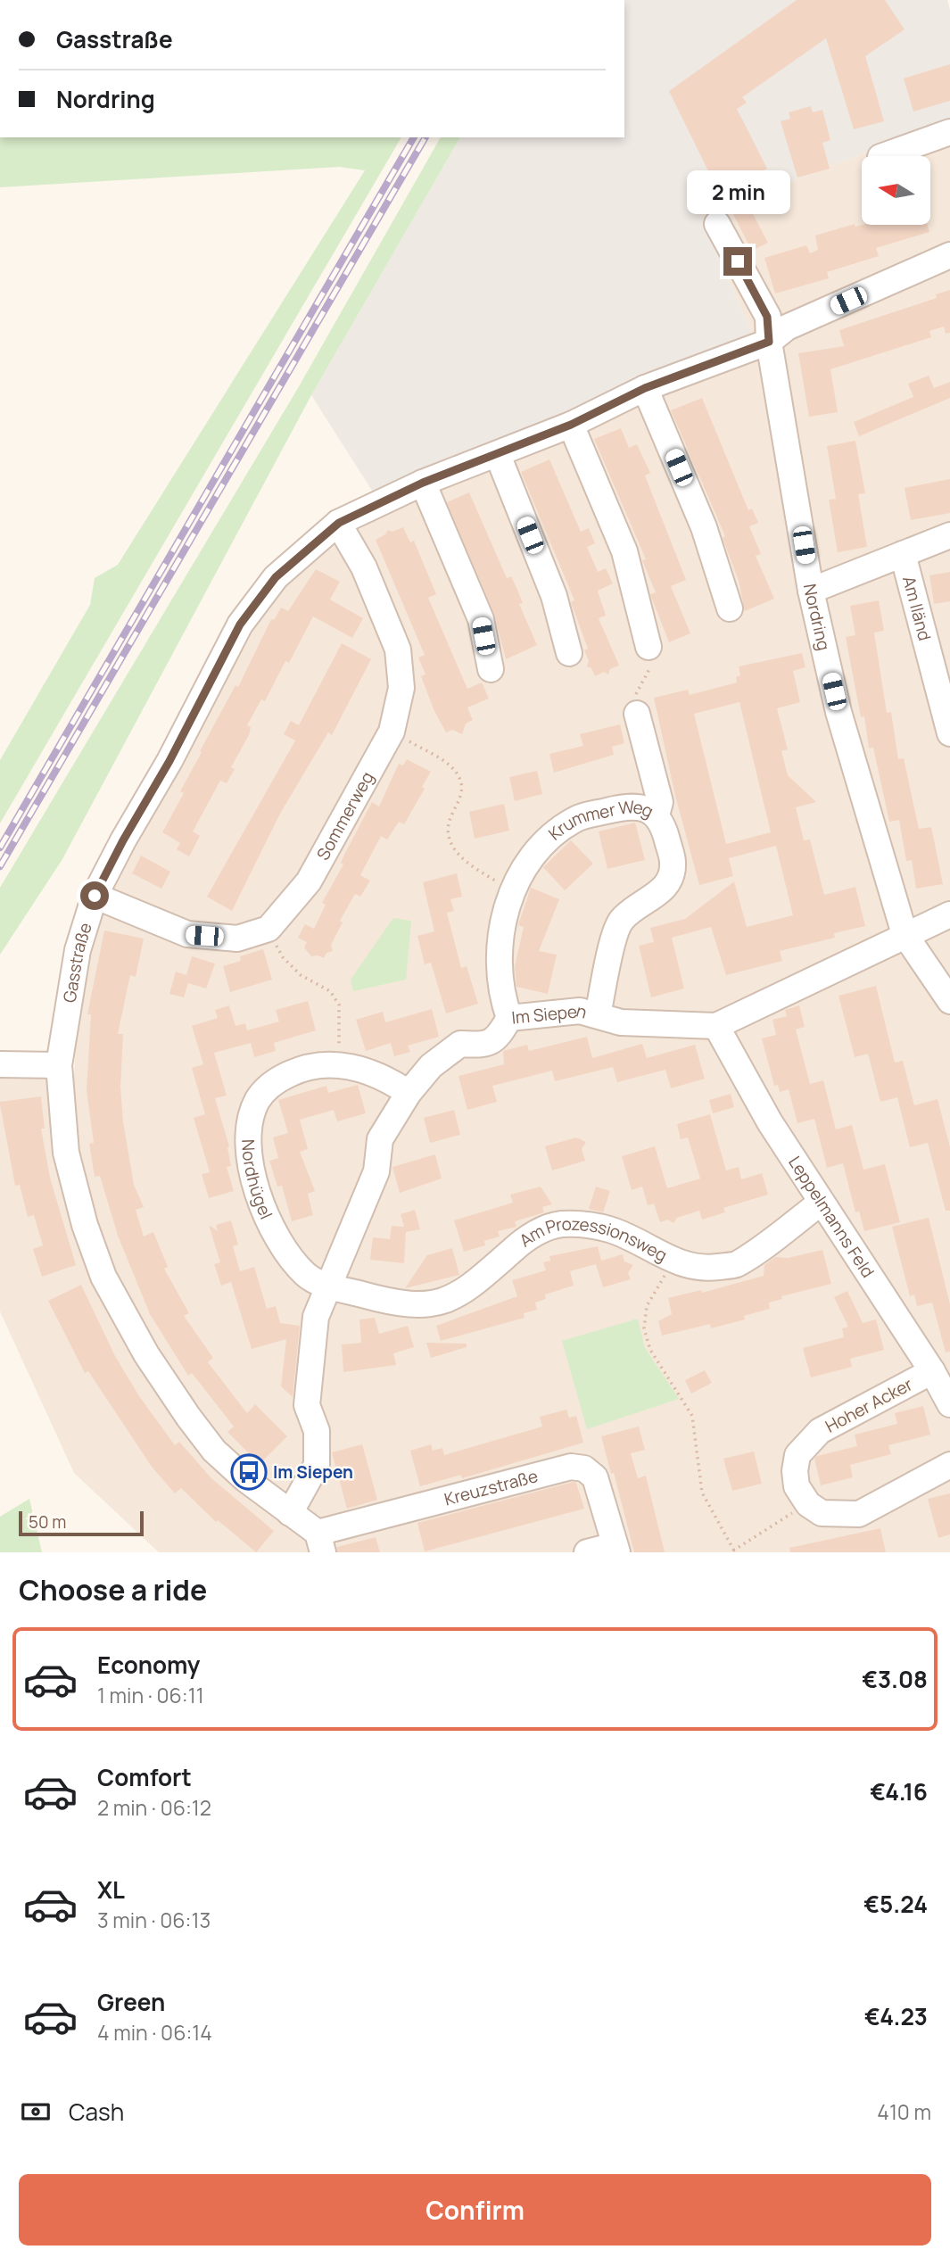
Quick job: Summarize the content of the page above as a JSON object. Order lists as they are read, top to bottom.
{
  "streets": {
    "street": [
      "Am Iländ",
      "Nordring",
      "Sommerweg",
      "Krummer Weg",
      "Gasstraße",
      "Im Siepen",
      "Nordhügel",
      "Leppelmanns Feld",
      "Am Prozessionsweg",
      "Hoher Acker",
      "Kreuzstraße"
    ]
  },
  "crossings": [
    ["Nordring", "Gasstraße"],
    ["Nordring", "Im Siepen"],
    ["Sommerweg", "Gasstraße"],
    ["Krummer Weg", "Im Siepen"],
    ["Gasstraße", "Im Siepen"],
    ["Im Siepen", "Nordhügel"],
    ["Im Siepen", "Leppelmanns Feld"],
    ["Im Siepen", "Am Prozessionsweg"],
    ["Nordhügel", "Am Prozessionsweg"],
    ["Leppelmanns Feld", "Am Prozessionsweg"],
    ["Leppelmanns Feld", "Hoher Acker"]
  ],
  "places": {
    "bus stop": ["Im Siepen"]
  },
  "scale_bar": "50 m",
  "north": "left",
  "page": {
    "banner": ["Gasstraße", "Nordring"],
    "bubble": "2 min",
    "scale": "50 m",
    "heading": "Choose a ride",
    "list": [
      {
        "name": "Economy",
        "note": "1 min · 06:11",
        "value": "€3.08"
      },
      {
        "name": "Comfort",
        "note": "2 min · 06:12",
        "value": "€4.16"
      },
      {
        "name": "XL",
        "note": "3 min · 06:13",
        "value": "€5.24"
      },
      {
        "name": "Green",
        "note": "4 min · 06:14",
        "value": "€4.23"
      }
    ],
    "pay": ["Cash", "410 m"],
    "buttons": "Confirm"
  }
}
